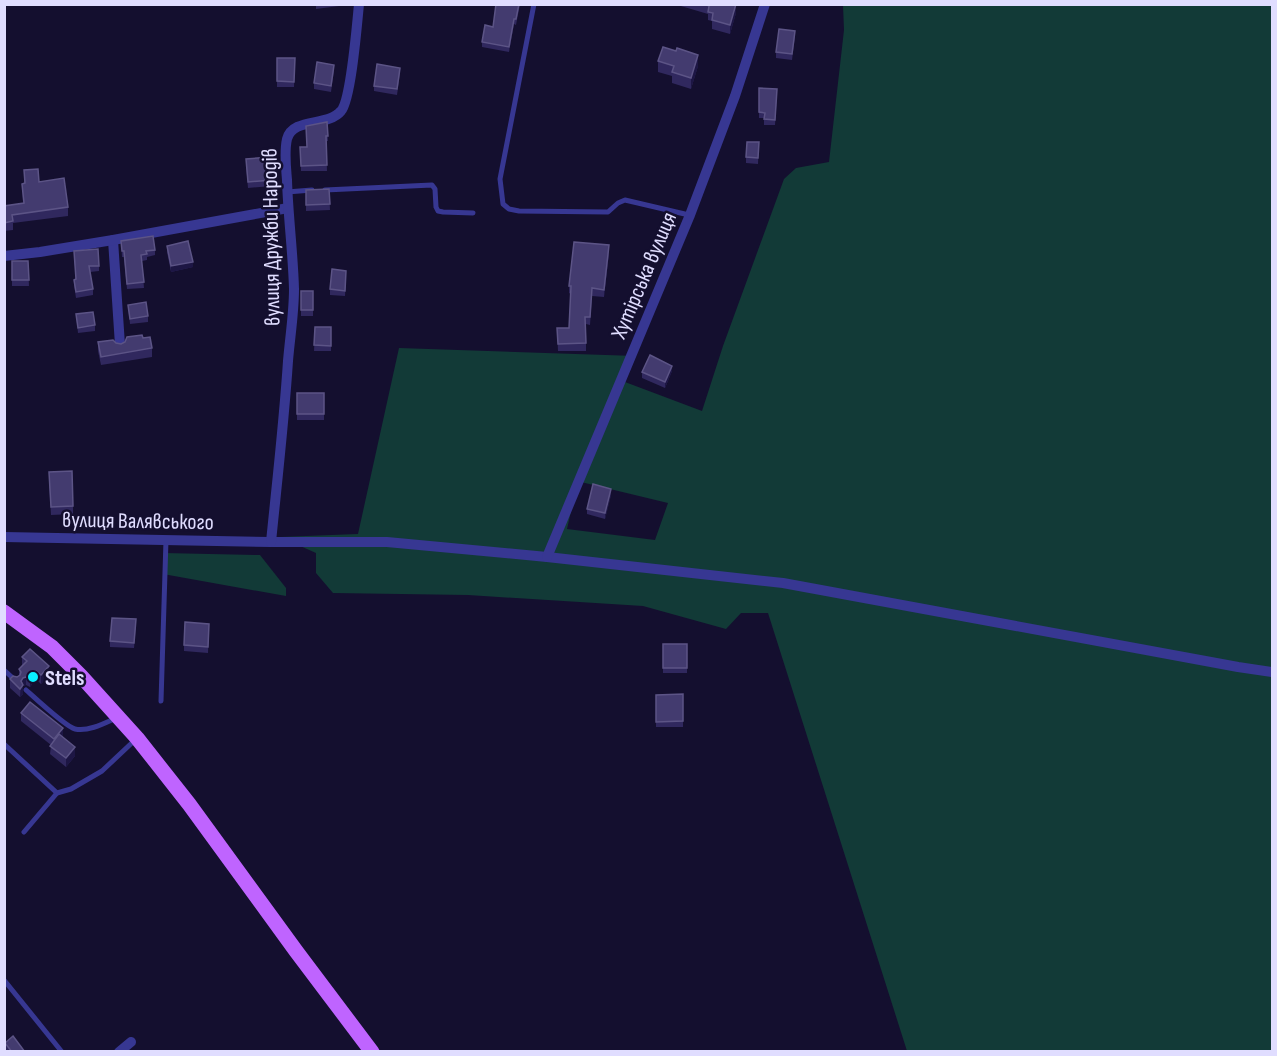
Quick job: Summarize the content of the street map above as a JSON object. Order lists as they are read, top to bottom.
{
  "streets": {
    "street": ["вулиця Дружби Народів", "Хутірська вулиця", "вулиця Валявського"]
  },
  "crossings": [
    ["вулиця Дружби Народів", "вулиця Валявського"],
    ["Хутірська вулиця", "вулиця Валявського"]
  ],
  "places": ["Stels"]
}
